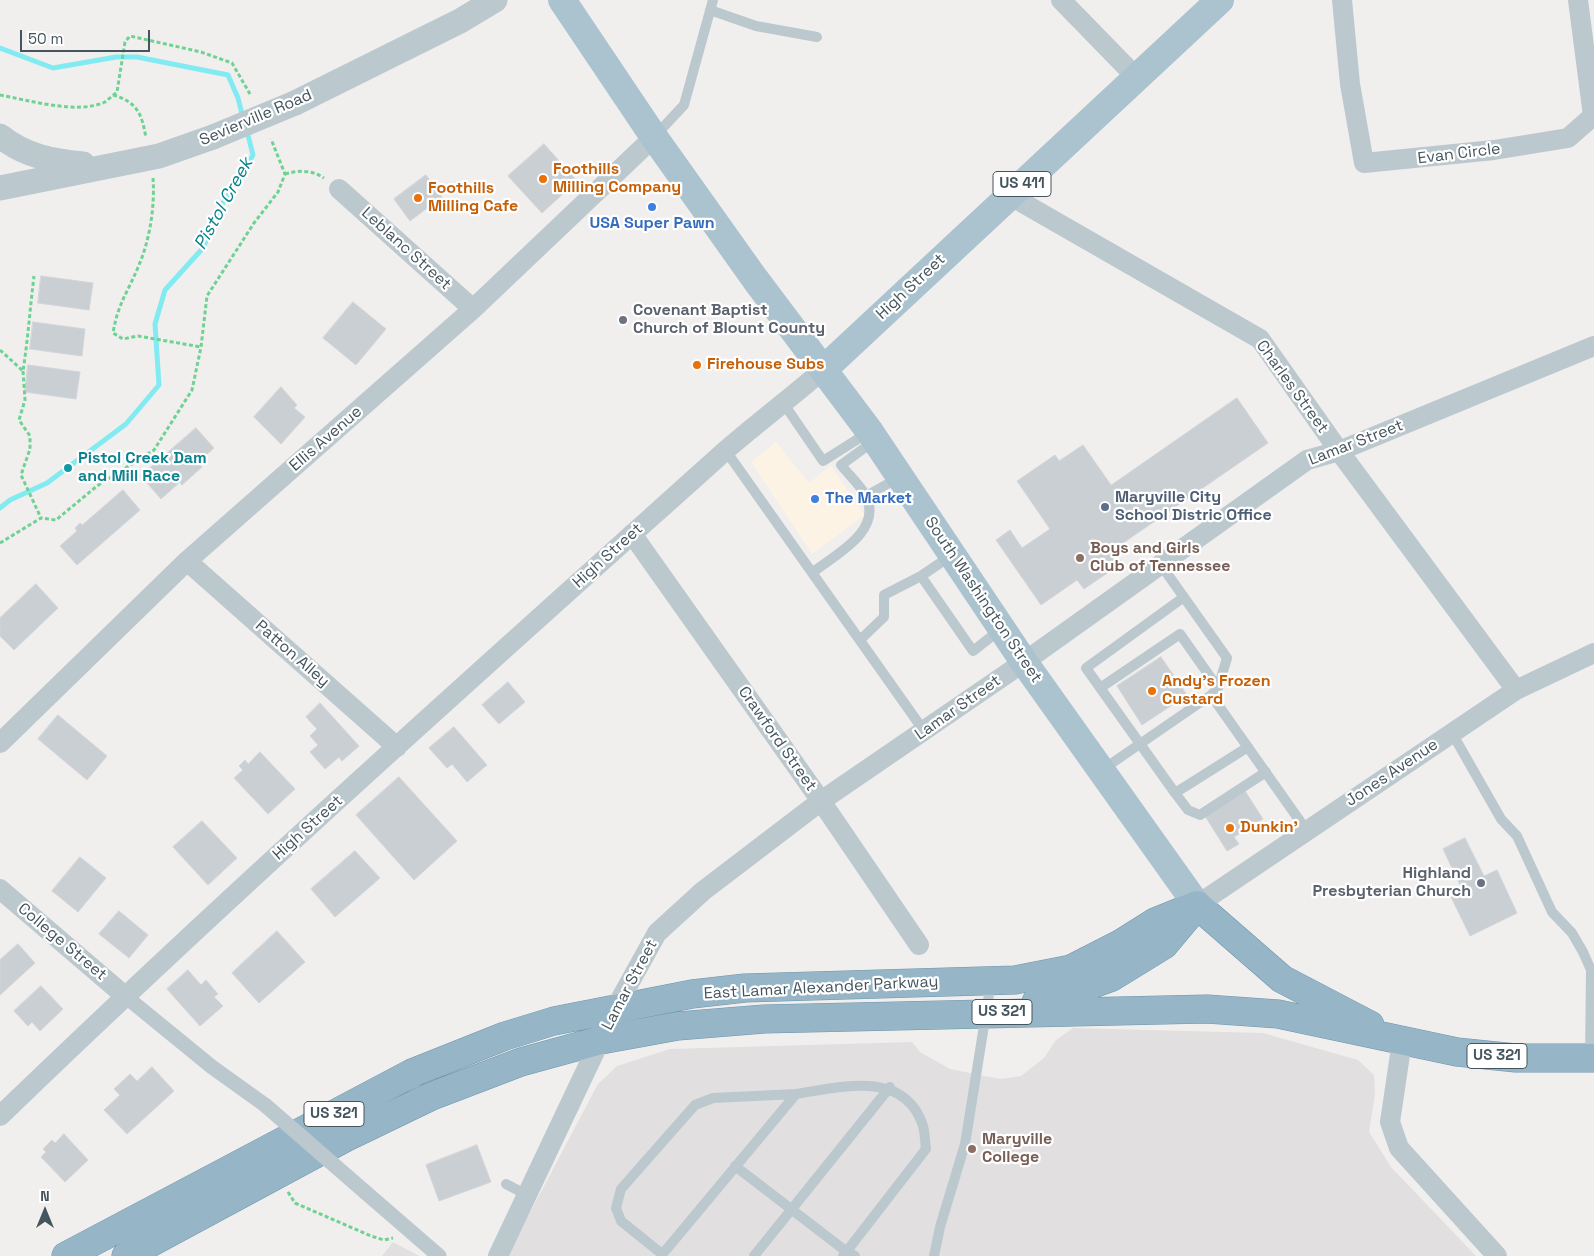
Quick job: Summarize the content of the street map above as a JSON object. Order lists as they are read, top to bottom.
{
  "streets": {
    "highway": ["East Lamar Alexander Parkway", "US 321"],
    "main road": ["US 411", "High Street", "South Washington Street"],
    "street": [
      "Sevierville Road",
      "Evan Circle",
      "Leblanc Street",
      "Charles Street",
      "Ellis Avenue",
      "Lamar Street",
      "Patton Alley",
      "Crawford Street",
      "Jones Avenue",
      "College Street"
    ]
  },
  "crossings": [
    ["Leblanc Street", "Ellis Avenue"],
    ["High Street", "Charles Street"],
    ["High Street", "South Washington Street"],
    ["High Street", "Patton Alley"],
    ["High Street", "Crawford Street"],
    ["High Street", "College Street"],
    ["Charles Street", "Lamar Street"],
    ["Charles Street", "Jones Avenue"],
    ["Ellis Avenue", "South Washington Street"],
    ["Ellis Avenue", "Patton Alley"],
    ["Lamar Street", "South Washington Street"],
    ["Lamar Street", "Crawford Street"],
    ["Lamar Street", "East Lamar Alexander Parkway"],
    ["South Washington Street", "Jones Avenue"],
    ["South Washington Street", "East Lamar Alexander Parkway"],
    ["Jones Avenue", "East Lamar Alexander Parkway"]
  ],
  "water": ["Pistol Creek"],
  "places": [
    "Foothills Milling Company",
    "Foothills Milling Cafe",
    "USA Super Pawn",
    "Covenant Baptist Church of Blount County",
    "Firehouse Subs",
    "Pistol Creek Dam and Mill Race",
    "The Market",
    "Maryville City School Distric Office",
    "Boys and Girls Club of Tennessee",
    "Andy's Frozen Custard",
    "Dunkin'",
    "Highland Presbyterian Church",
    "Maryville College"
  ],
  "scale_bar": "50 m",
  "north": "top"
}
